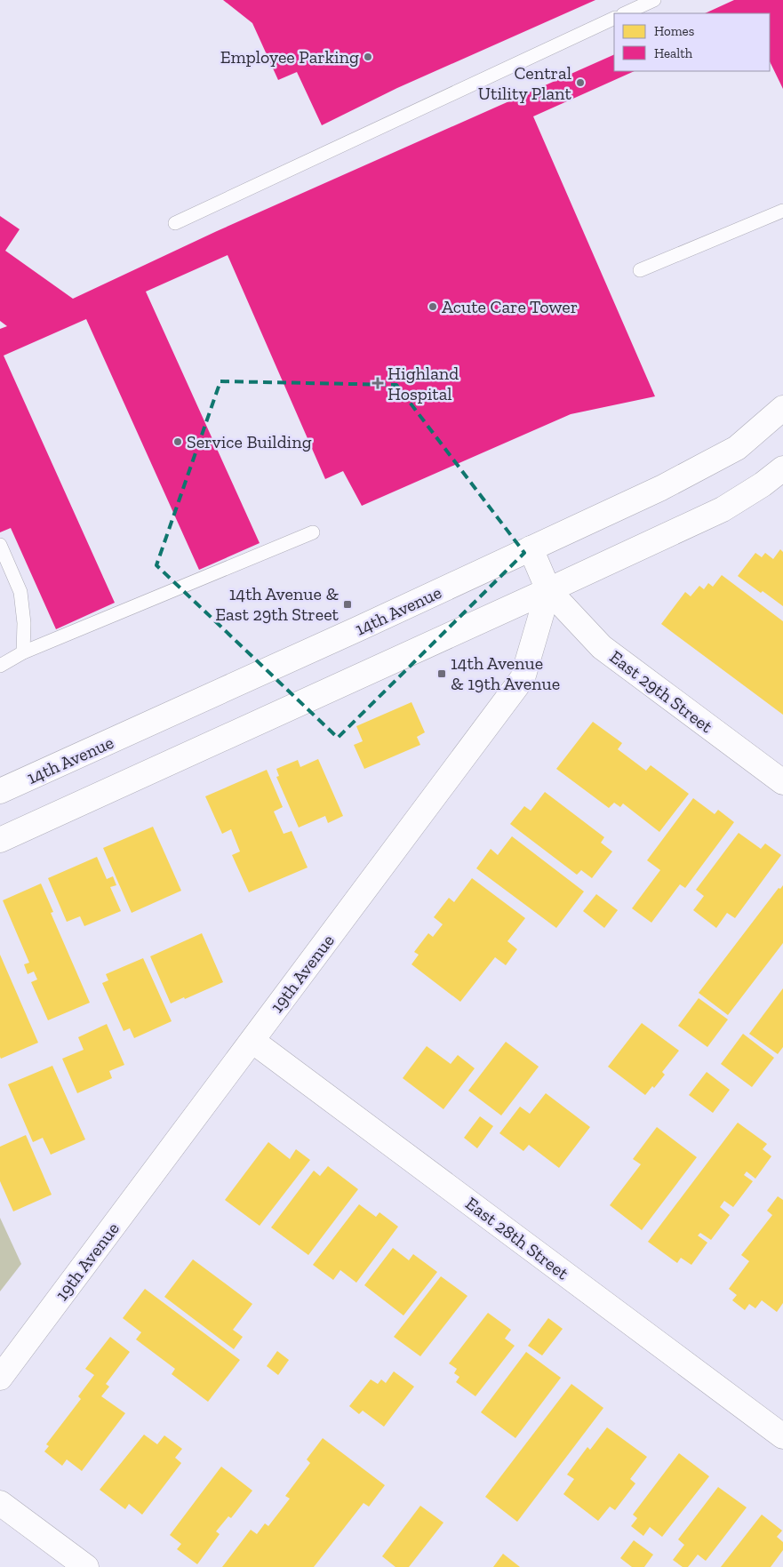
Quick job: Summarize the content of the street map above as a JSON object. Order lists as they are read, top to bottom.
{
  "streets": {
    "street": [
      "14th Avenue",
      "East 29th Street",
      "19th Avenue",
      "East 28th Street"
    ]
  },
  "crossings": [
    ["East 29th Street", "19th Avenue"],
    ["19th Avenue", "East 28th Street"]
  ],
  "places": {
    "other": [
      "Employee Parking",
      "Central Utility Plant",
      "Acute Care Tower",
      "Service Building"
    ],
    "health": ["Highland Hospital"],
    "transit": ["14th Avenue & East 29th Street", "14th Avenue & 19th Avenue"]
  },
  "legend": ["Homes", "Health"]
}
